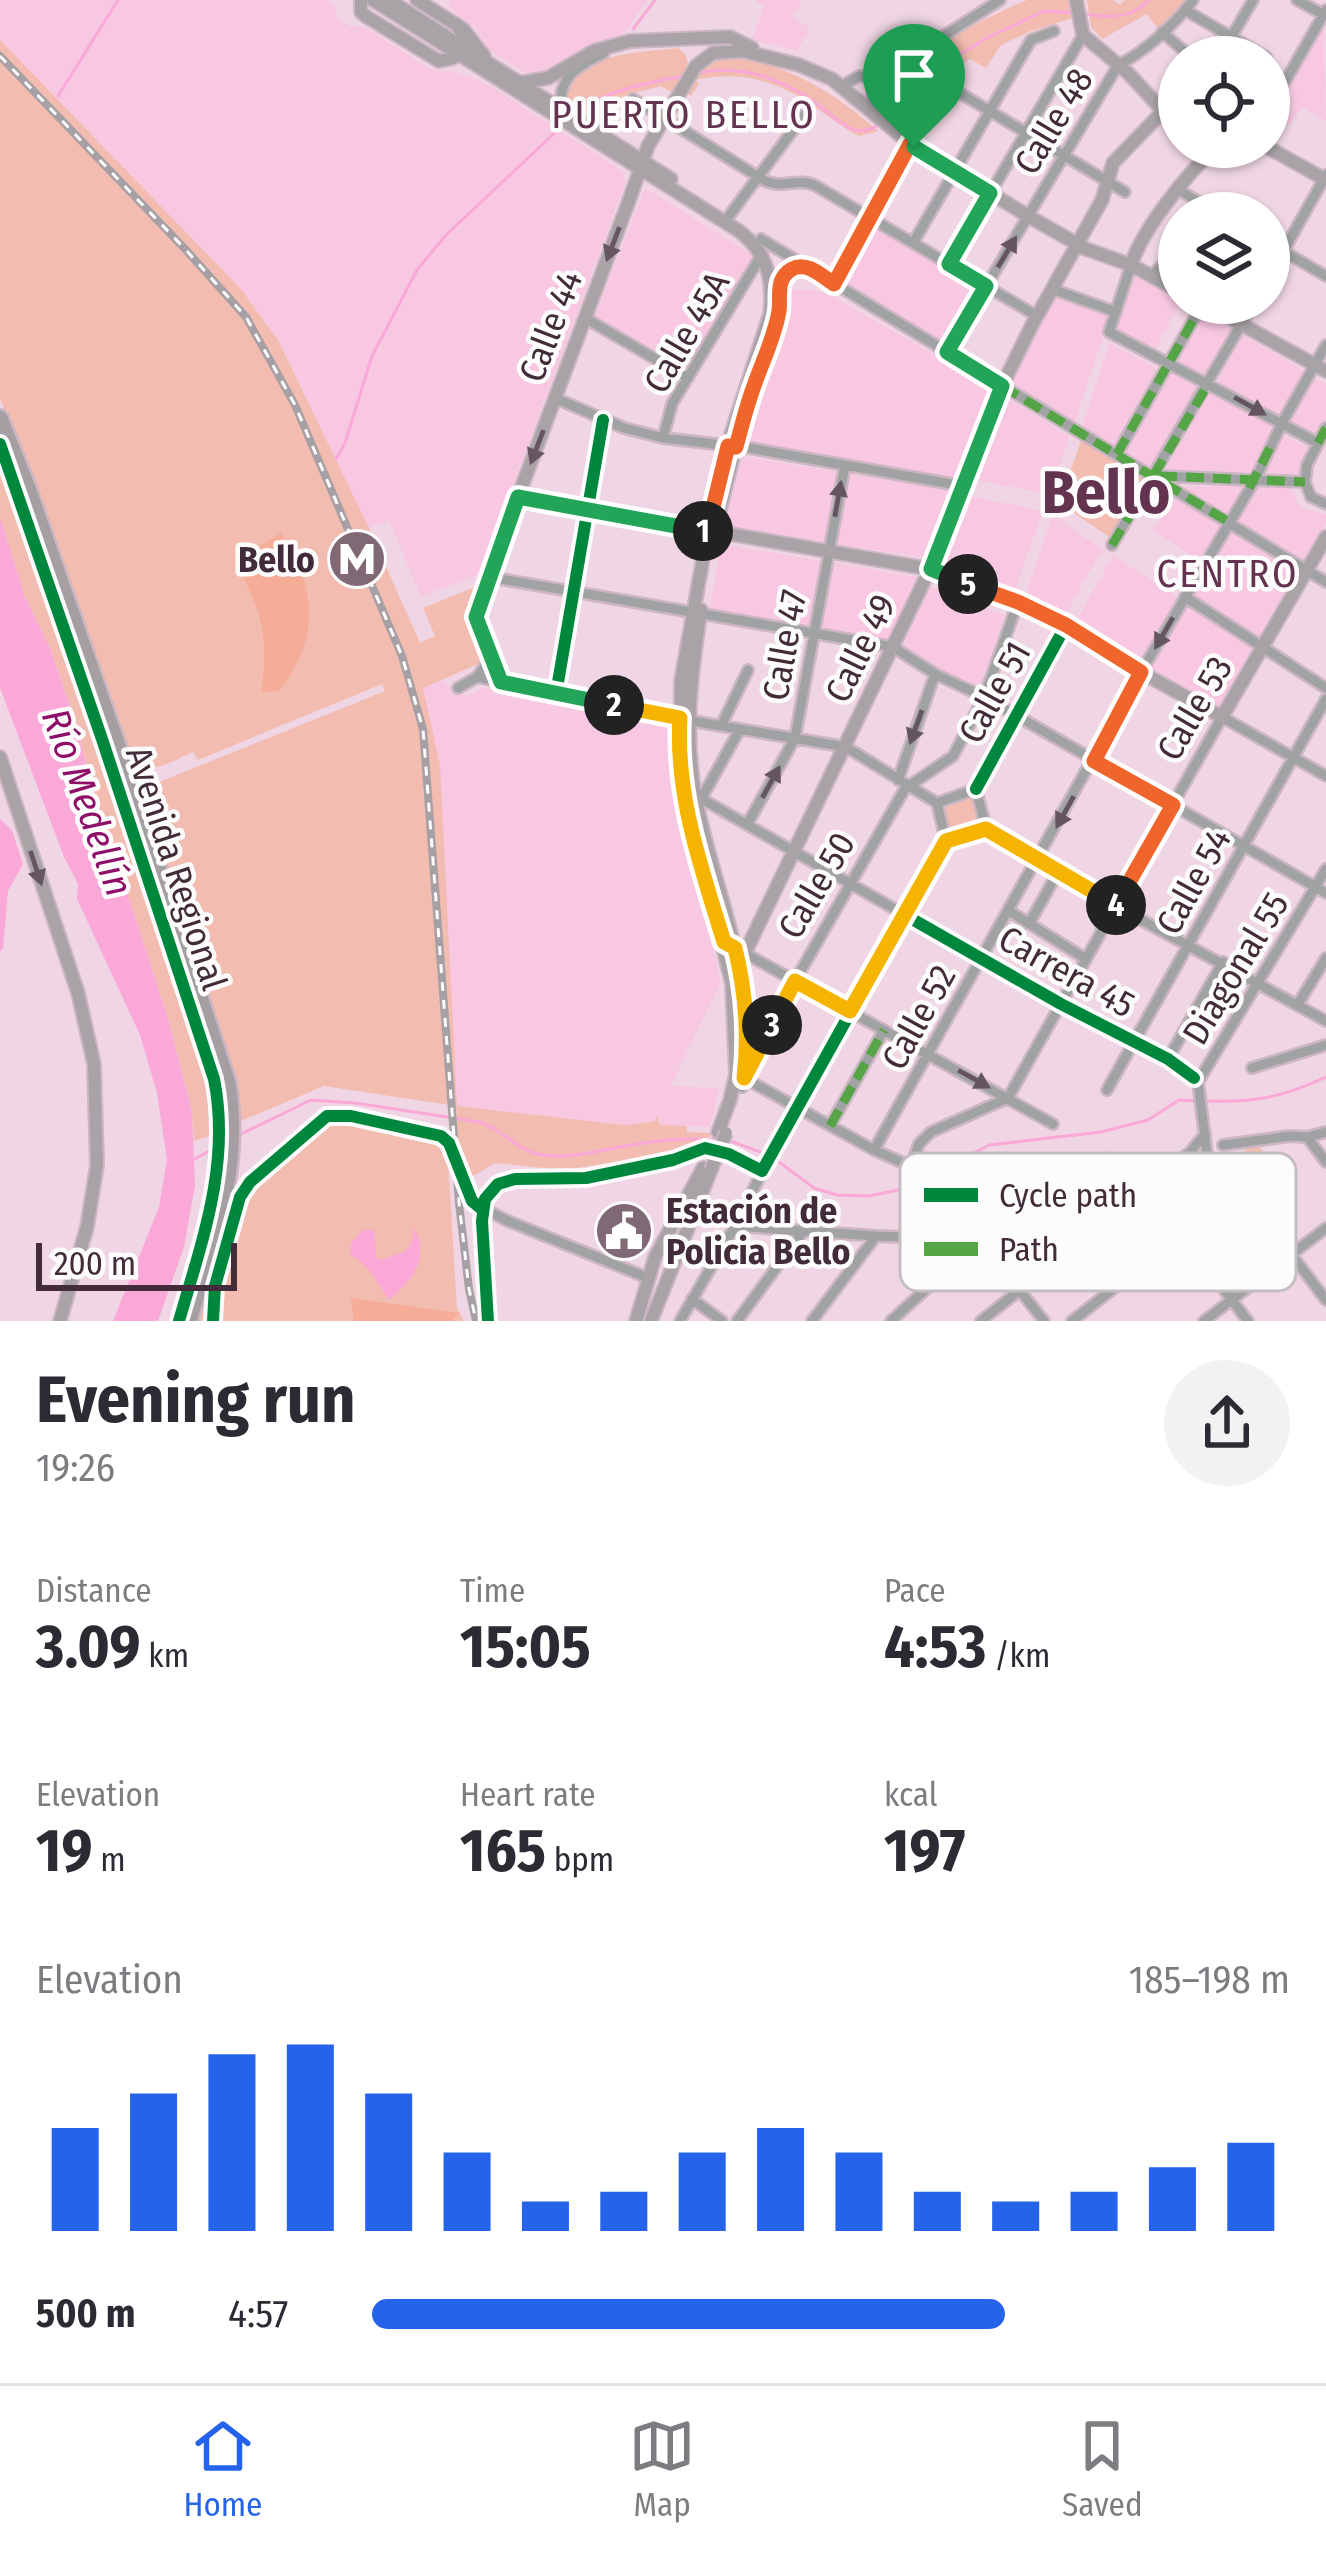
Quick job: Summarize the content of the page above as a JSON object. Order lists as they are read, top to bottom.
{
  "streets": {
    "highway": ["Avenida Regional"],
    "main road": ["Calle 44", "Calle 49", "Calle 53"],
    "street": [
      "Calle 48",
      "Calle 45A",
      "Calle 47",
      "Calle 51",
      "Calle 54",
      "Calle 50",
      "Diagonal 55",
      "Carrera 45",
      "Calle 52"
    ]
  },
  "crossings": [
    ["Calle 47", "Carrera 45"],
    ["Calle 49", "Carrera 45"],
    ["Calle 53", "Carrera 45"],
    ["Calle 54", "Carrera 45"],
    ["Calle 50", "Carrera 45"],
    ["Diagonal 55", "Carrera 45"],
    ["Carrera 45", "Calle 52"]
  ],
  "one_way": ["Calle 44"],
  "districts": ["PUERTO BELLO", "Bello", "CENTRO"],
  "water": ["Río Medellín"],
  "places": {
    "metro station": ["Bello"],
    "public building": ["Estación de Policia Bello"]
  },
  "legend": ["Cycle path", "Path"],
  "scale_bar": "200 m",
  "page": {
    "pins": [
      "1",
      "5",
      "2",
      "4",
      "3"
    ],
    "scale": "200 m",
    "heading": ["Evening run", "19:26"],
    "stats": [
      ["Distance", "3.09 km"],
      ["Time", "15:05"],
      ["Pace", "4:53 /km"],
      ["Elevation", "19 m"],
      ["Heart rate", "165 bpm"],
      ["kcal", "197"]
    ],
    "chart": ["Elevation", "185–198 m"],
    "list": [
      {
        "name": "500 m",
        "note": "4:57"
      }
    ],
    "tabs": ["Home", "Map", "Saved"]
  }
}
